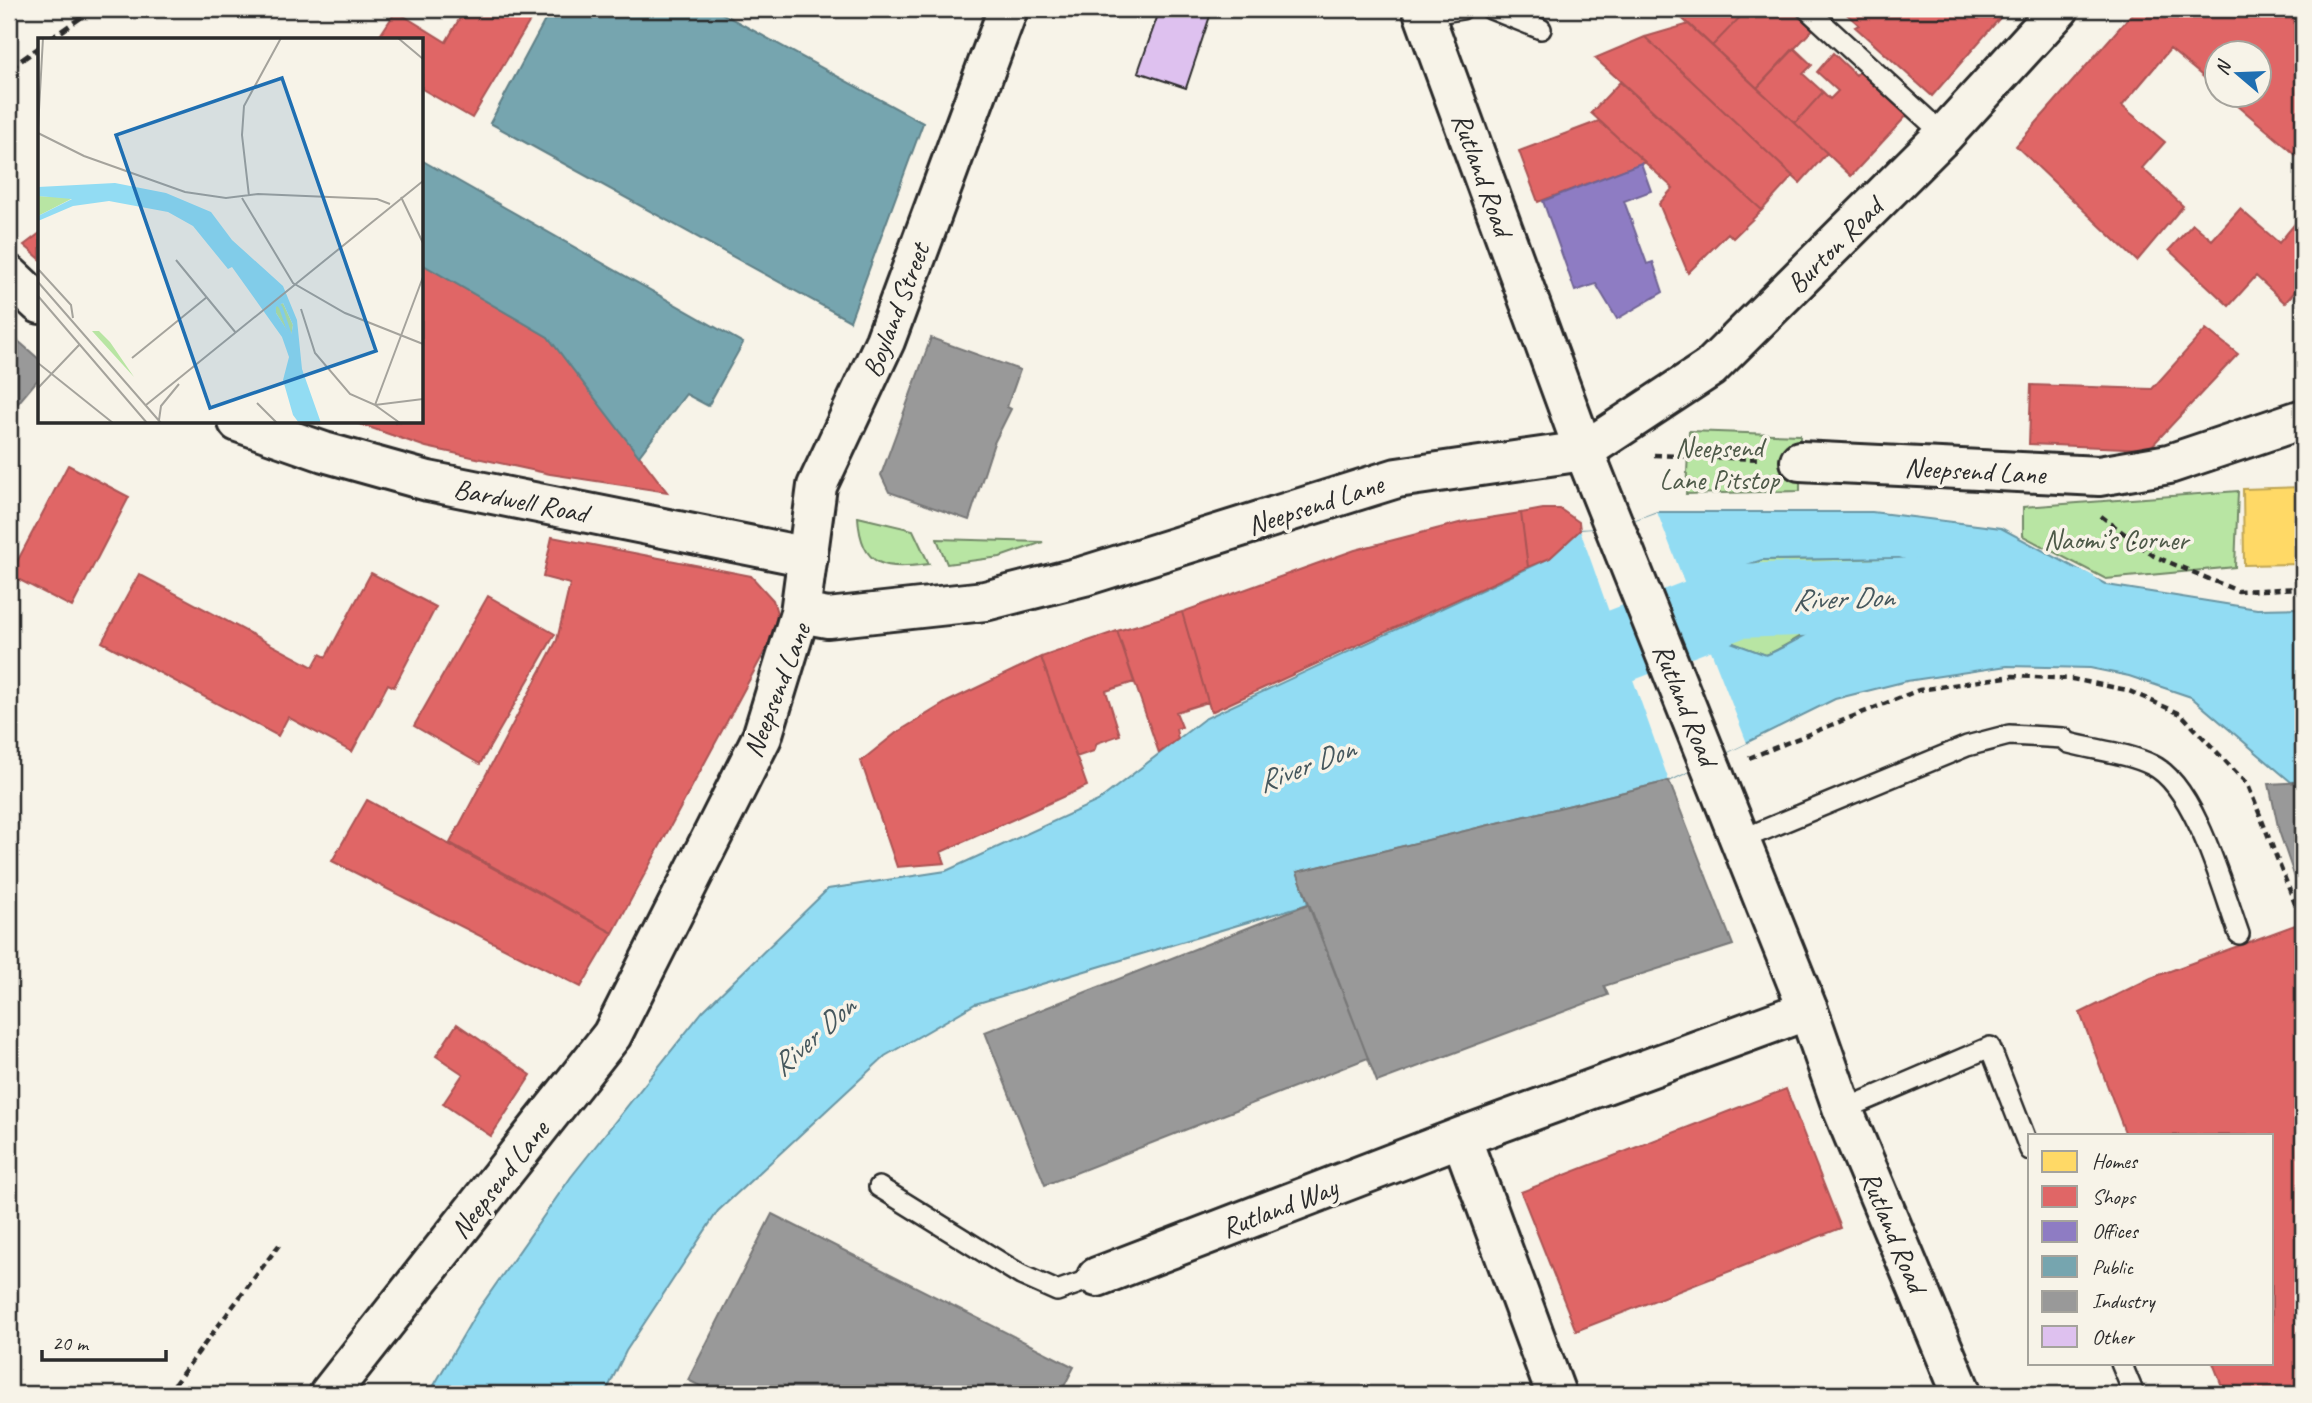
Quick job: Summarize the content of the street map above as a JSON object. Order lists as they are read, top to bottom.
{
  "streets": {
    "street": [
      "Rutland Road",
      "Burton Road",
      "Boyland Street",
      "Neepsend Lane",
      "Bardwell Road",
      "Rutland Way"
    ]
  },
  "crossings": [
    ["Rutland Road", "Burton Road"],
    ["Rutland Road", "Neepsend Lane"],
    ["Rutland Road", "Rutland Way"],
    ["Burton Road", "Neepsend Lane"],
    ["Boyland Street", "Neepsend Lane"],
    ["Boyland Street", "Bardwell Road"]
  ],
  "water": ["River Don"],
  "parks": ["Neepsend Lane Pitstop", "Naomi’s Corner"],
  "legend": [
    "Homes",
    "Shops",
    "Offices",
    "Public",
    "Industry",
    "Other"
  ],
  "scale_bar": "20 m",
  "north": "left"
}
